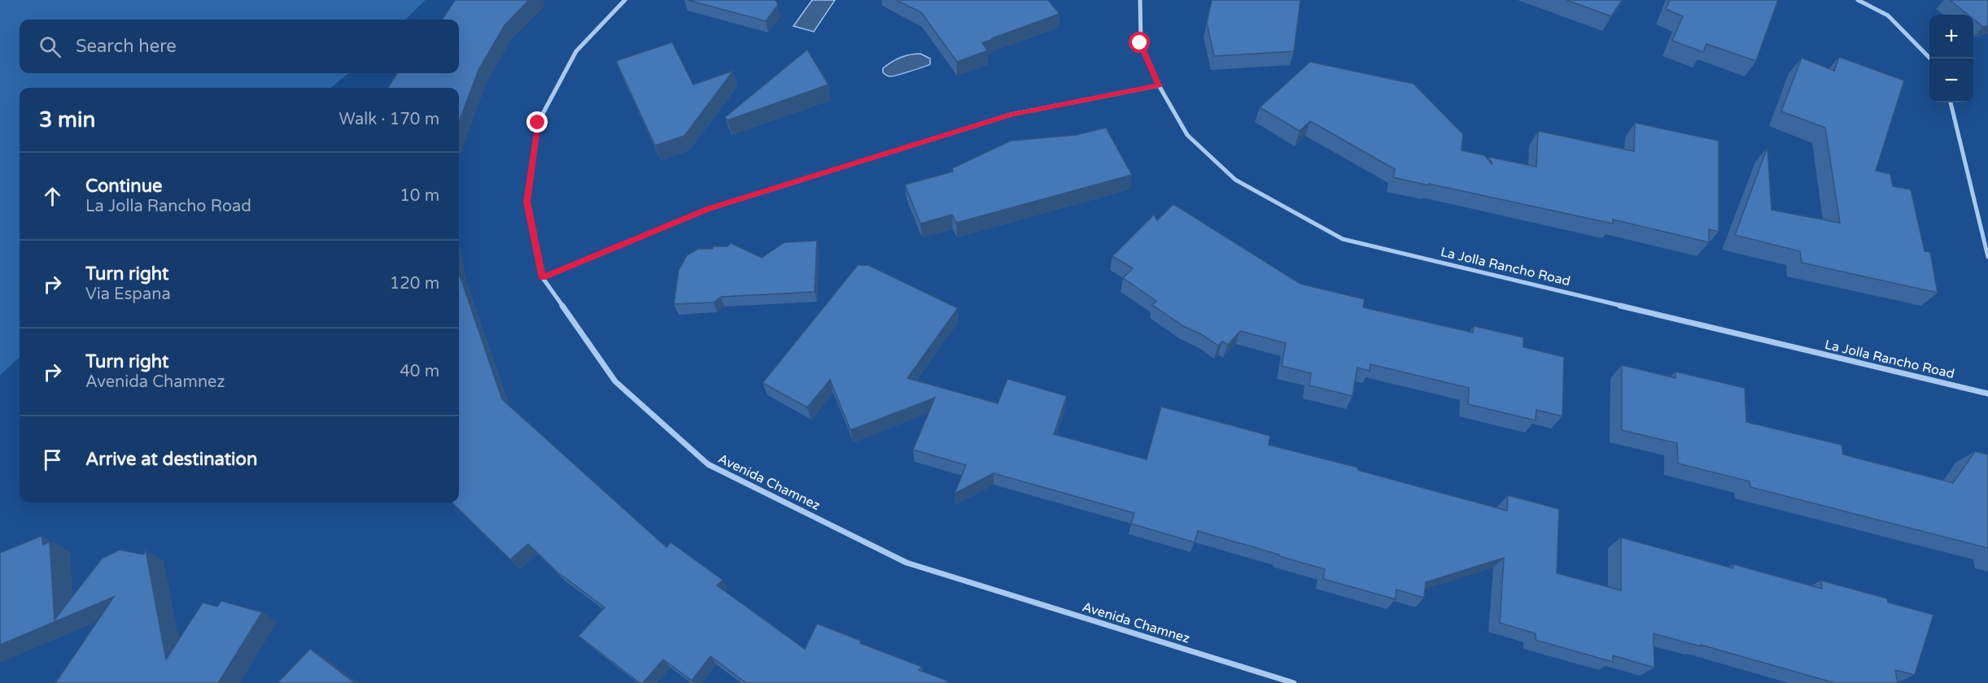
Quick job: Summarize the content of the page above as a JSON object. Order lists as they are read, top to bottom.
{
  "streets": {
    "street": ["La Jolla Rancho Road", "Avenida Chamnez"]
  },
  "page": {
    "map_buttons": ["+", "−"],
    "search": "Search here",
    "heading": ["3 min", "Walk · 170 m"],
    "list": [
      ["Continue", "La Jolla Rancho Road", "10 m"],
      ["Turn right", "Via Espana", "120 m"],
      ["Turn right", "Avenida Chamnez", "40 m"],
      "Arrive at destination"
    ]
  }
}
